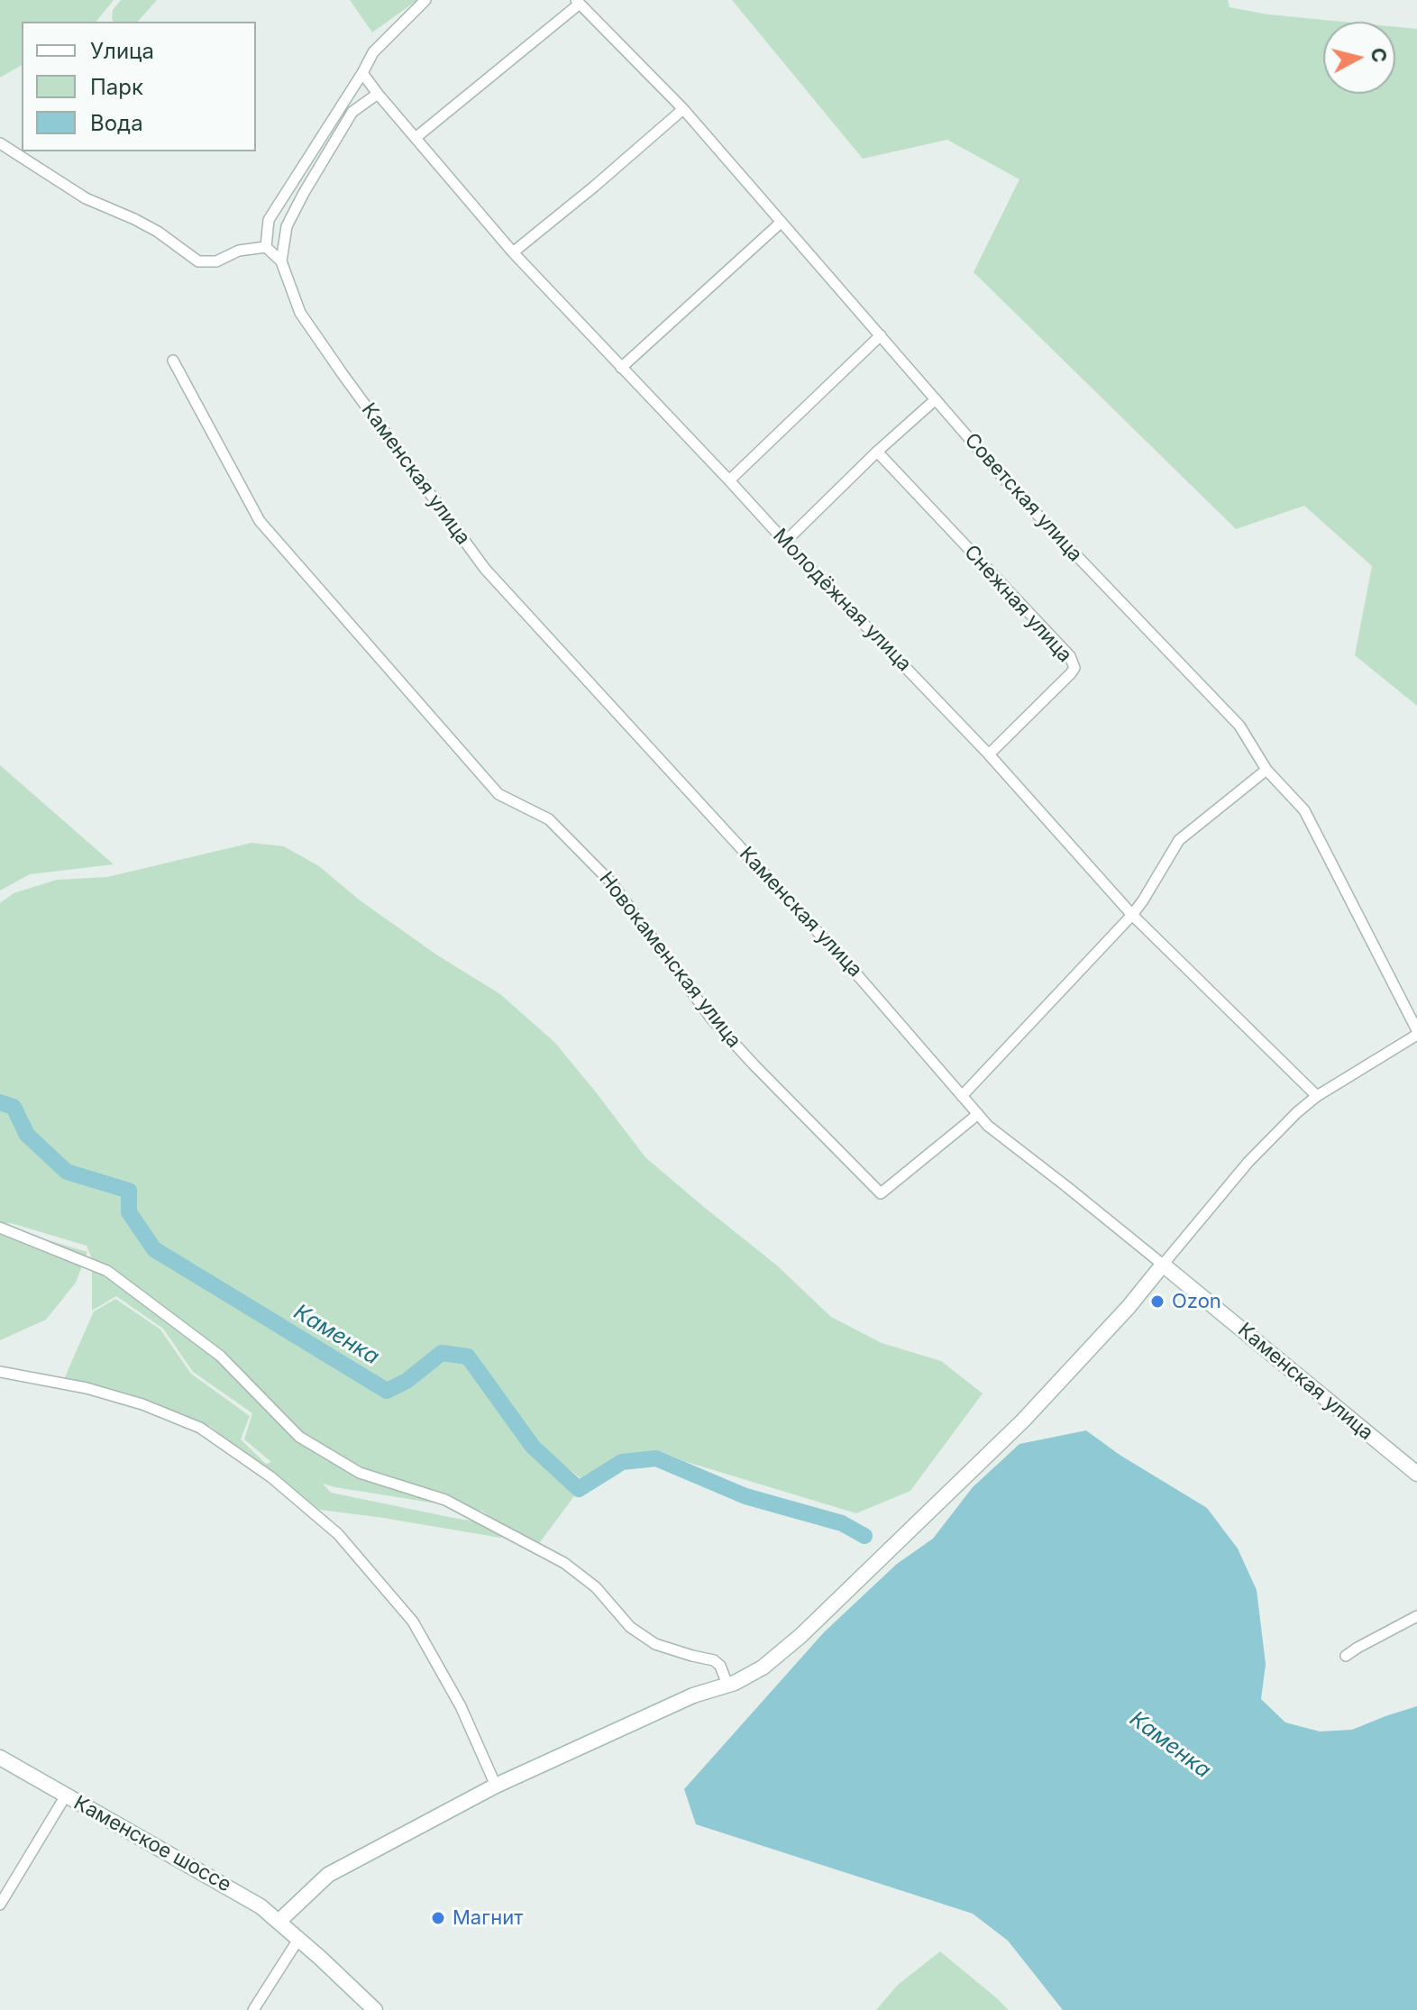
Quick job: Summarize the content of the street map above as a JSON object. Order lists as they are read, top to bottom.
{
  "streets": {
    "street": [
      "Каменская улица",
      "Советская улица",
      "Молодёжная улица",
      "Снежная улица",
      "Новокаменская улица",
      "Каменское шоссе"
    ]
  },
  "crossings": [
    ["Каменская улица", "Новокаменская улица"],
    ["Молодёжная улица", "Снежная улица"]
  ],
  "water": ["Каменка"],
  "places": ["Ozon", "Магнит"],
  "legend": ["Улица", "Парк", "Вода"],
  "north": "right"
}
